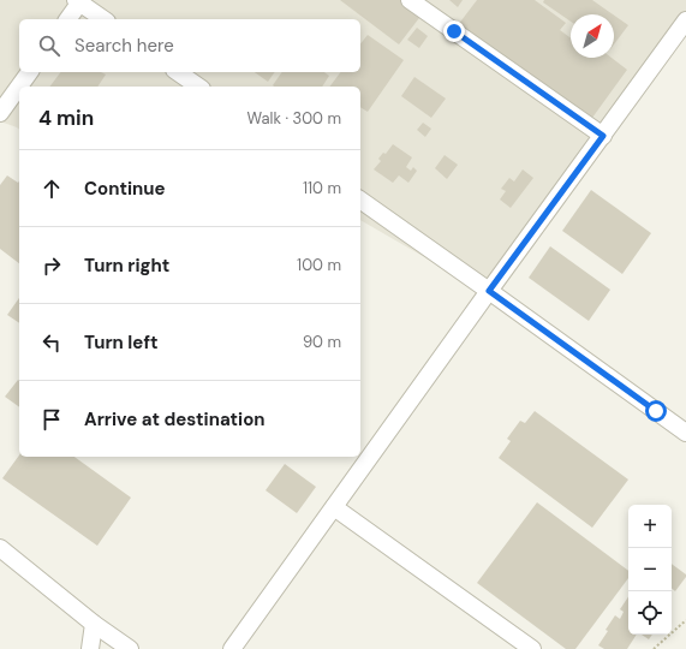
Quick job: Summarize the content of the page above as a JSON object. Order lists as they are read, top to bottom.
{
  "north": "top right",
  "page": {
    "search": "Search here",
    "heading": ["4 min", "Walk · 300 m"],
    "list": [
      ["Continue", "110 m"],
      ["Turn right", "100 m"],
      ["Turn left", "90 m"],
      "Arrive at destination"
    ],
    "map_buttons": ["+", "−"]
  }
}
